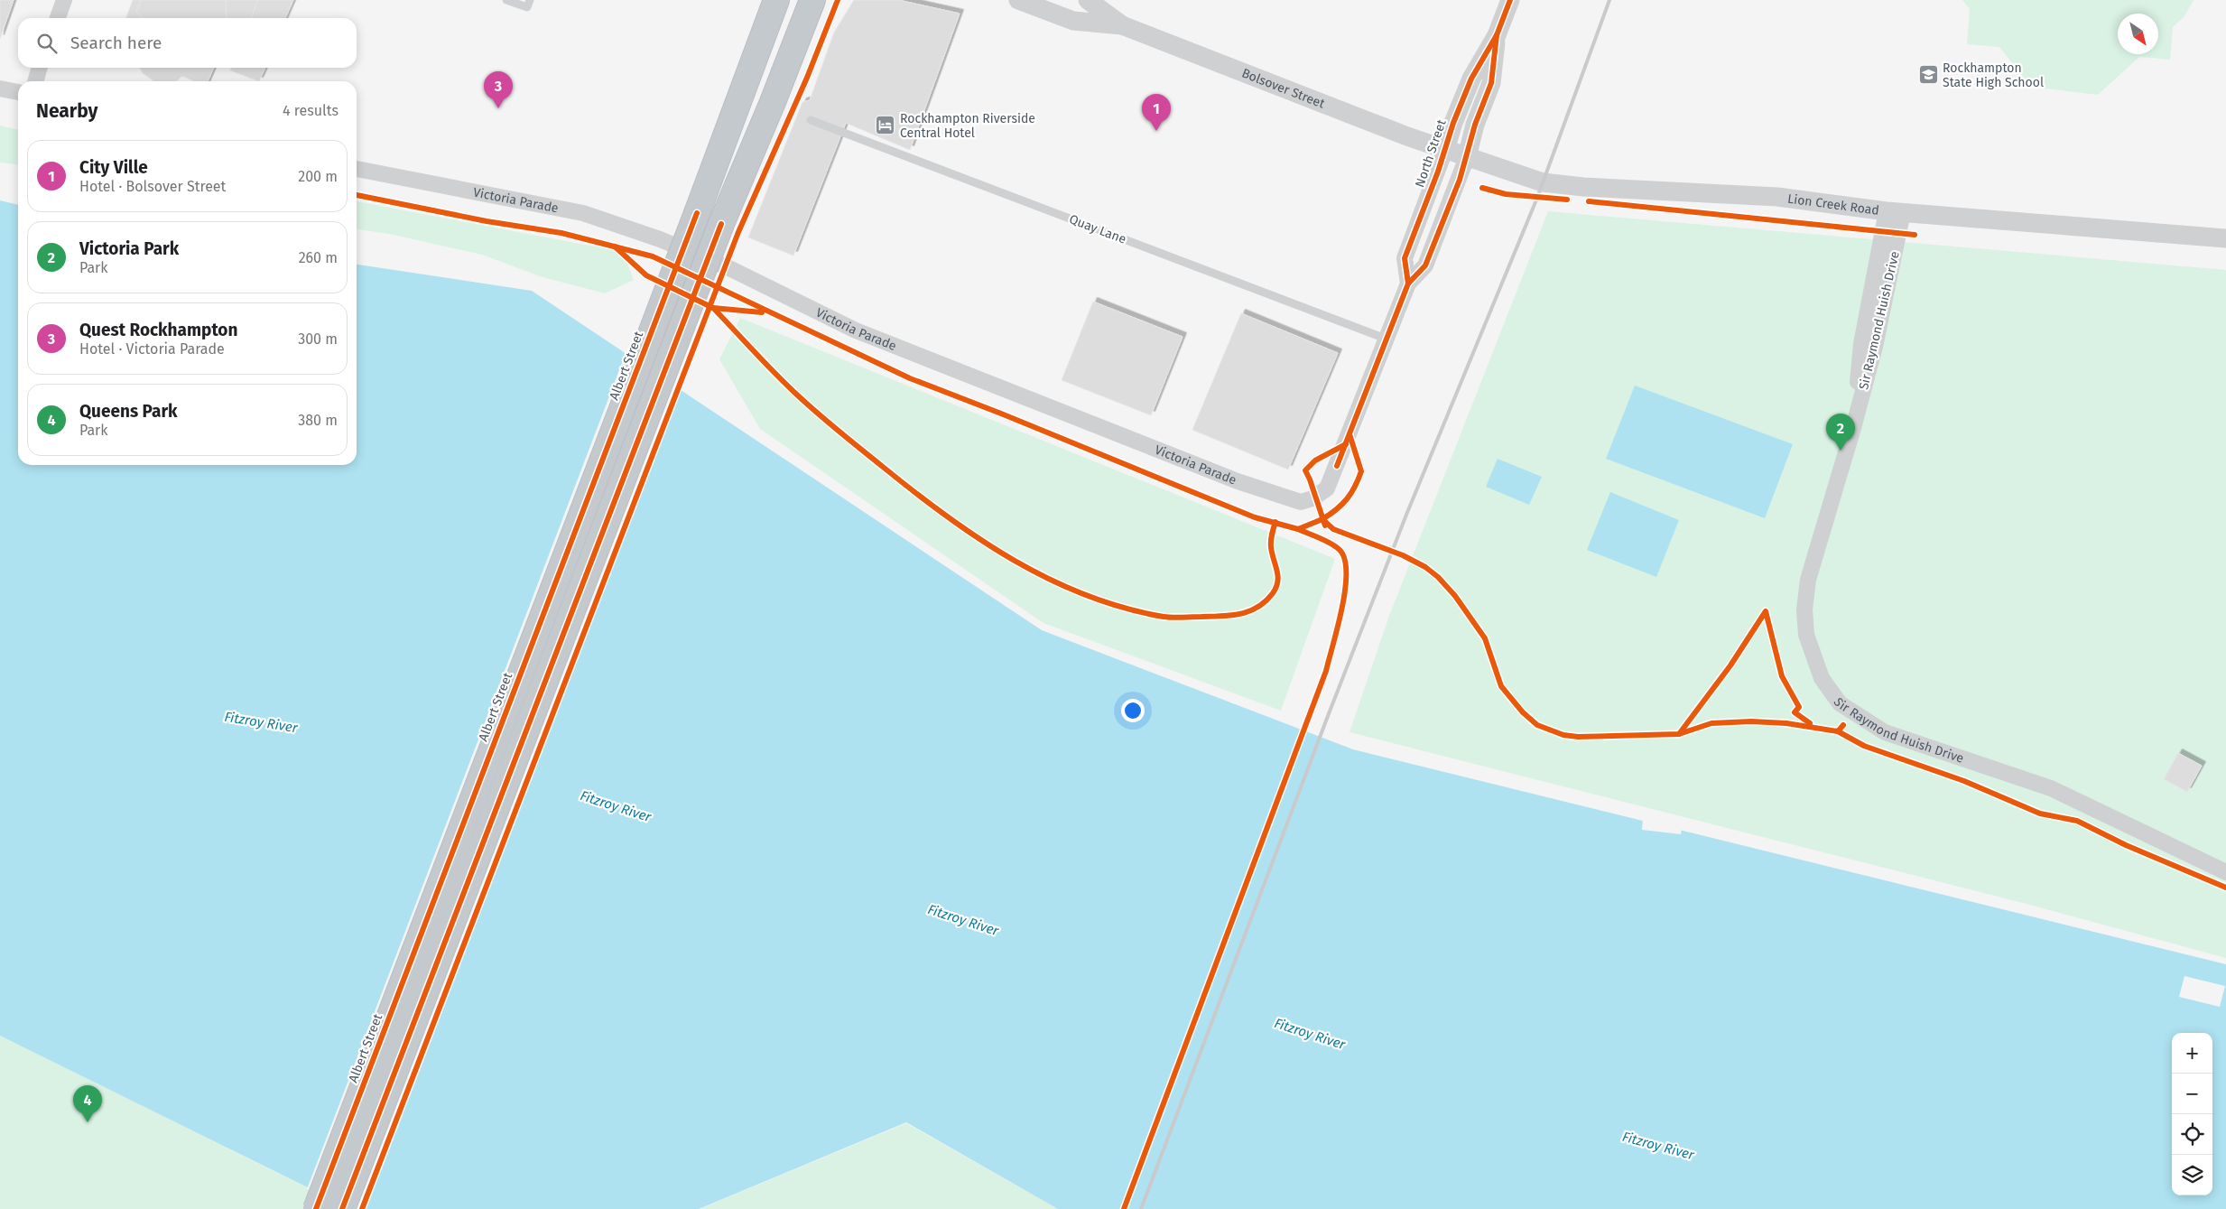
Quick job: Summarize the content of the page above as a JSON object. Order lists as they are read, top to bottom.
{
  "streets": {
    "highway": ["Albert Street"],
    "street": [
      "Bolsover Street",
      "North Street",
      "Victoria Parade",
      "Lion Creek Road",
      "Sir Raymond Huish Drive"
    ],
    "lane": ["Quay Lane"]
  },
  "crossings": [
    ["Bolsover Street", "North Street"],
    ["Bolsover Street", "Lion Creek Road"],
    ["North Street", "Victoria Parade"],
    ["North Street", "Lion Creek Road"],
    ["North Street", "Quay Lane"],
    ["Lion Creek Road", "Sir Raymond Huish Drive"]
  ],
  "water": ["Fitzroy River"],
  "places": {
    "school or university": ["Rockhampton State High School"],
    "hotel": ["Rockhampton Riverside Central Hotel"]
  },
  "north": "bottom right",
  "page": {
    "search": "Search here",
    "pins": [
      "3",
      "1",
      "2",
      "4"
    ],
    "heading": ["Nearby", "4 results"],
    "list": [
      {
        "mark": "1",
        "name": "City Ville",
        "note": "Hotel · Bolsover Street",
        "value": "200 m"
      },
      {
        "mark": "2",
        "name": "Victoria Park",
        "note": "Park",
        "value": "260 m"
      },
      {
        "mark": "3",
        "name": "Quest Rockhampton",
        "note": "Hotel · Victoria Parade",
        "value": "300 m"
      },
      {
        "mark": "4",
        "name": "Queens Park",
        "note": "Park",
        "value": "380 m"
      }
    ],
    "map_buttons": ["+", "−"]
  }
}
